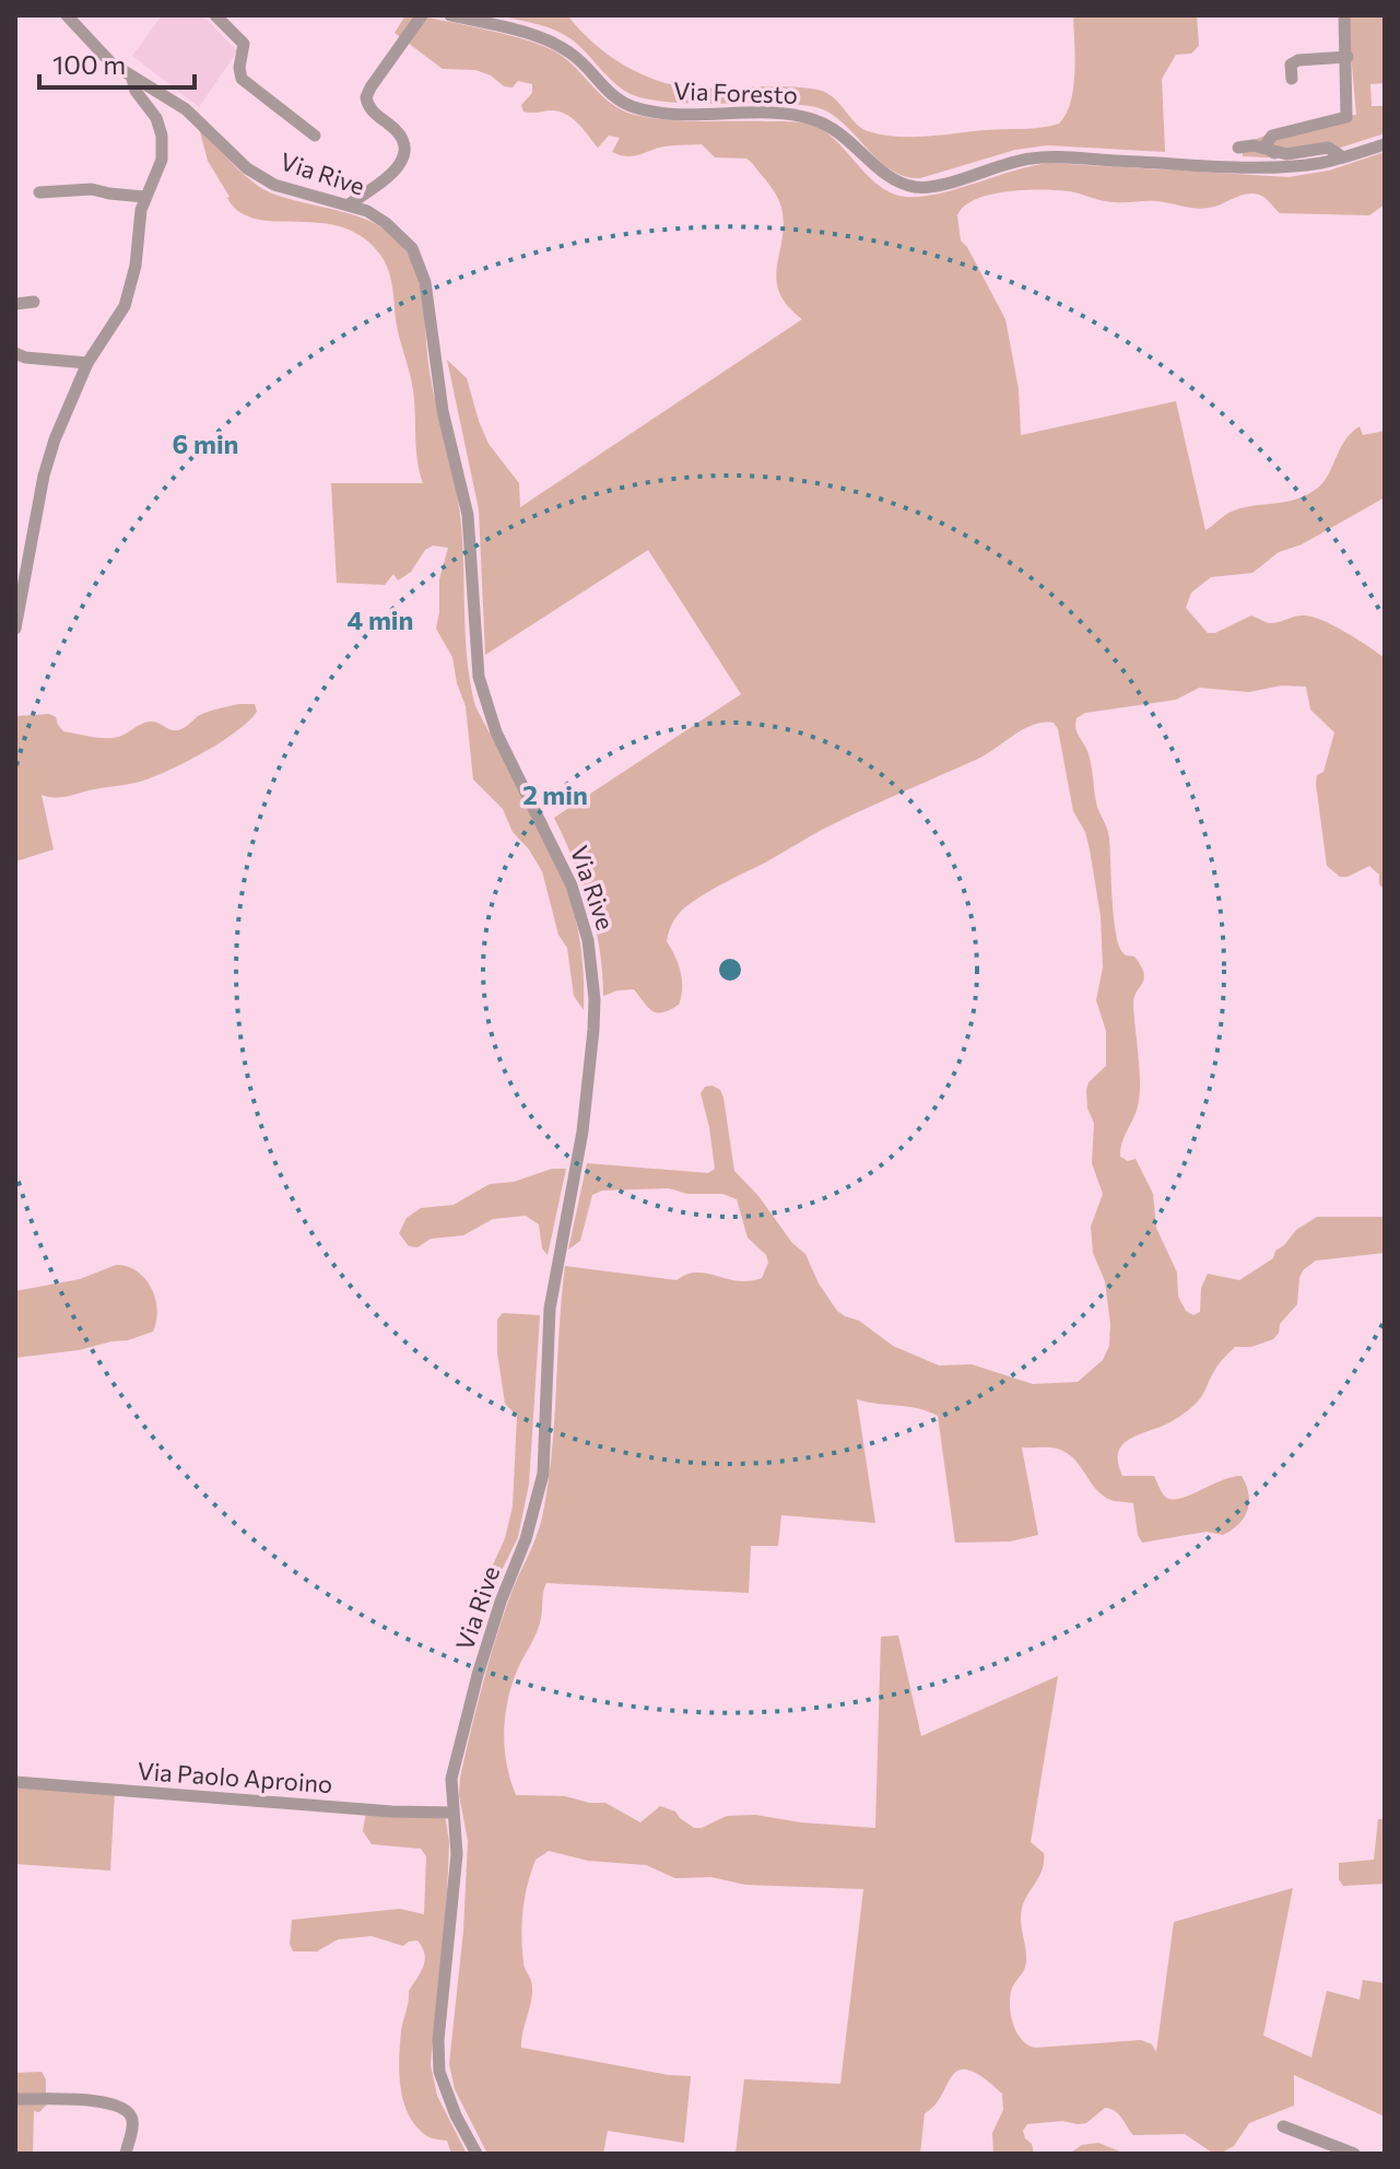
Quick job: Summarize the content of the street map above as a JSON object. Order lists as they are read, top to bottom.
{
  "streets": {
    "street": ["Via Foresto", "Via Rive", "Via Paolo Aproino"]
  },
  "crossings": [
    ["Via Rive", "Via Paolo Aproino"]
  ],
  "scale_bar": "100 m",
  "rings": ["6 min", "4 min", "2 min"]
}
